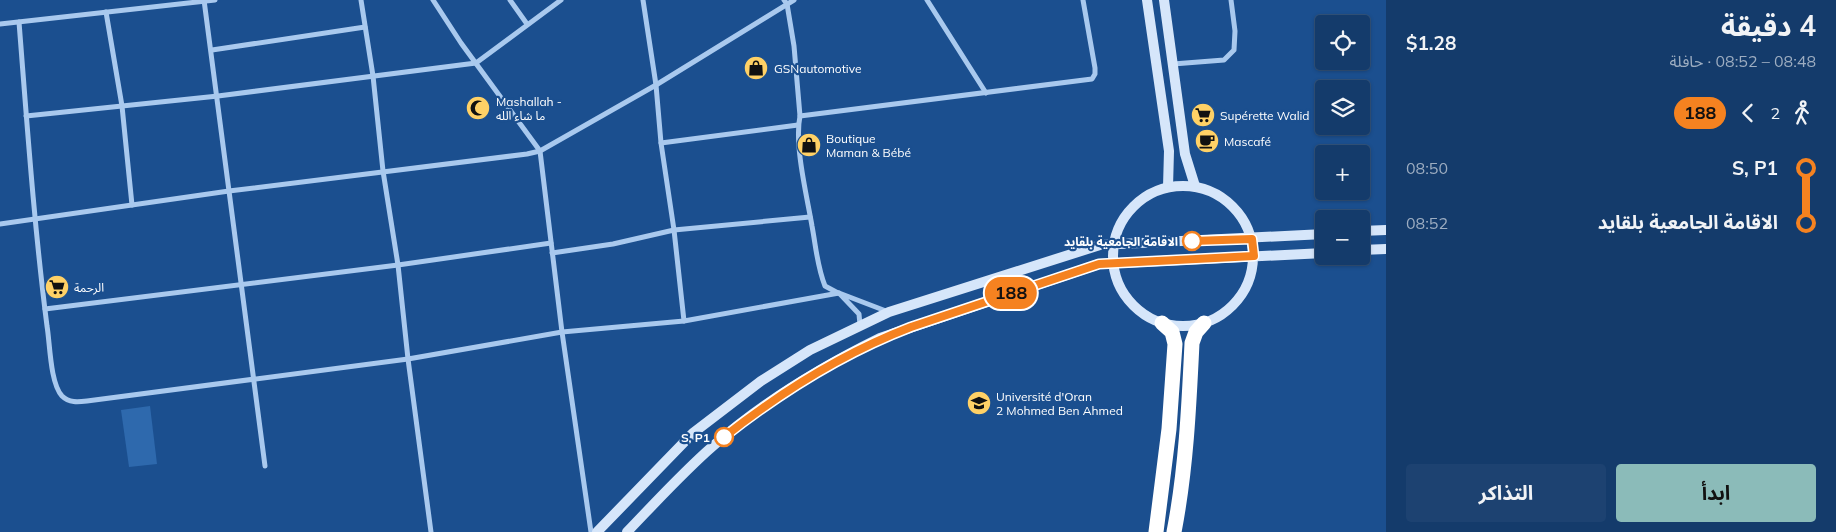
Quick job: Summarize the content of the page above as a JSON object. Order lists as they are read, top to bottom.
{
  "places": {
    "shop": ["GSNautomotive", "Boutique Maman & Bébé"],
    "mosque": ["Mashallah - ما شاء الله"],
    "supermarket": ["Supérette Walid", "الرحمة"],
    "cafe": ["Mascafé"],
    "other": ["الاقامة الجامعية بلقايد", "S, P1"],
    "school or university": ["Université d'Oran 2 Mohmed Ben Ahmed"]
  },
  "lines": ["bus line 188"],
  "page": {
    "heading": ["4 دقيقة", "08:48 – 08:52 · حافلة", "$1.28"],
    "on_map": "188",
    "map_buttons": ["+", "−"],
    "legs": ["2", "188"],
    "list": [
      {
        "name": "S, P1",
        "value": "08:50"
      },
      {
        "name": "الاقامة الجامعية بلقايد",
        "value": "08:52"
      }
    ],
    "buttons": ["ابدأ", "التذاكر"]
  }
}
